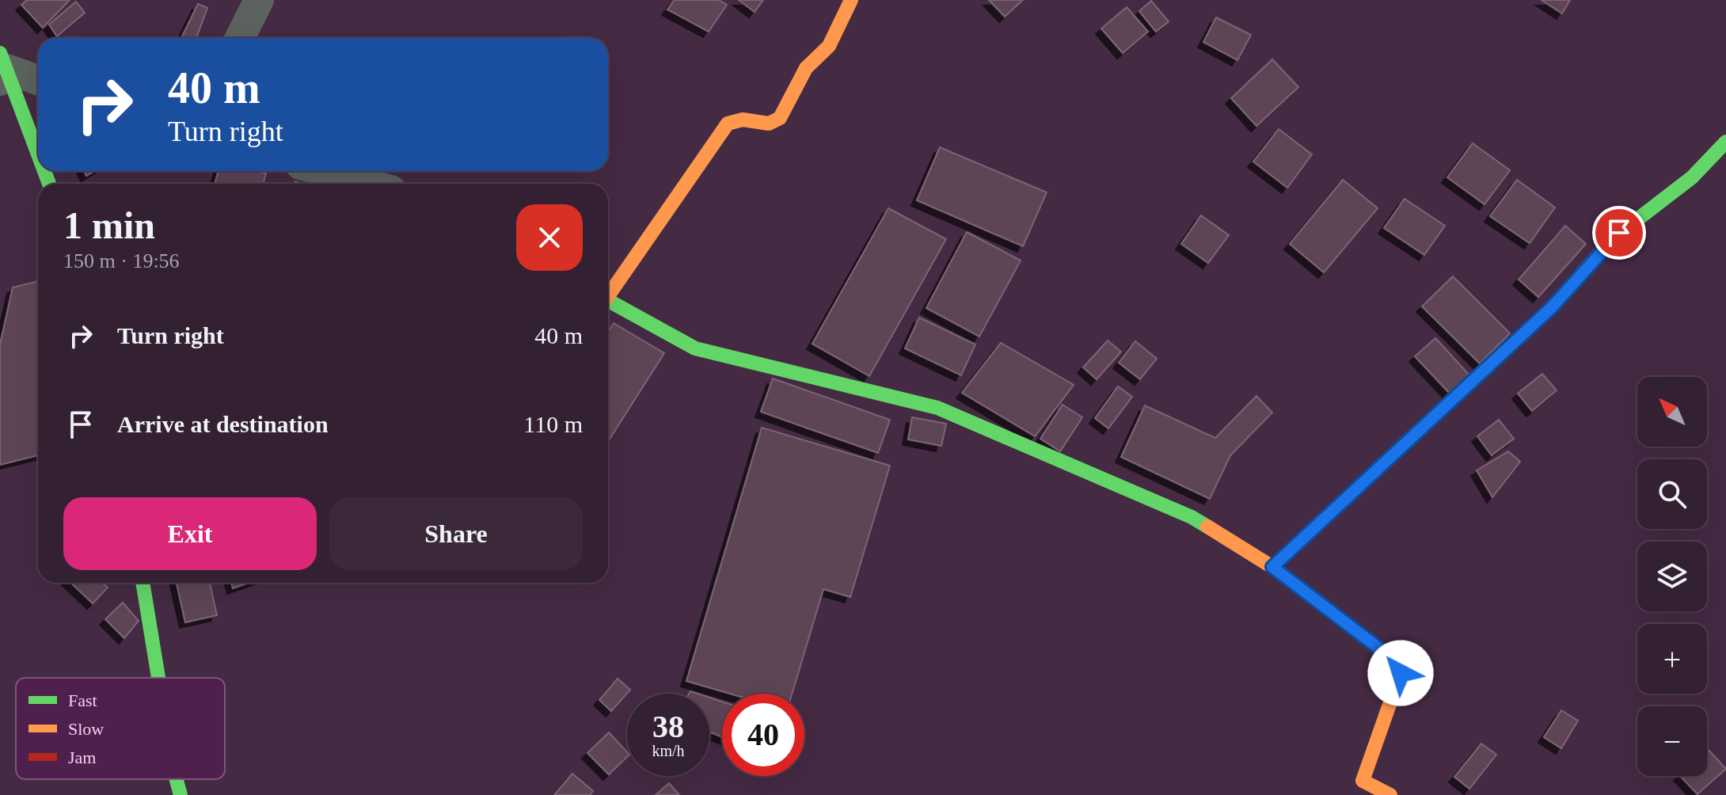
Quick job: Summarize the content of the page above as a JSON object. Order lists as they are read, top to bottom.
{
  "legend": ["Fast", "Slow", "Jam"],
  "north": "top left",
  "page": {
    "turn": ["40 m", "Turn right"],
    "heading": ["1 min", "150 m · 19:56"],
    "list": [
      {
        "name": "Turn right",
        "value": "40 m"
      },
      {
        "name": "Arrive at destination",
        "value": "110 m"
      }
    ],
    "map_buttons": ["+", "−"],
    "buttons": ["Exit", "Share"],
    "speed": "38 km/h",
    "limit": "40"
  }
}
